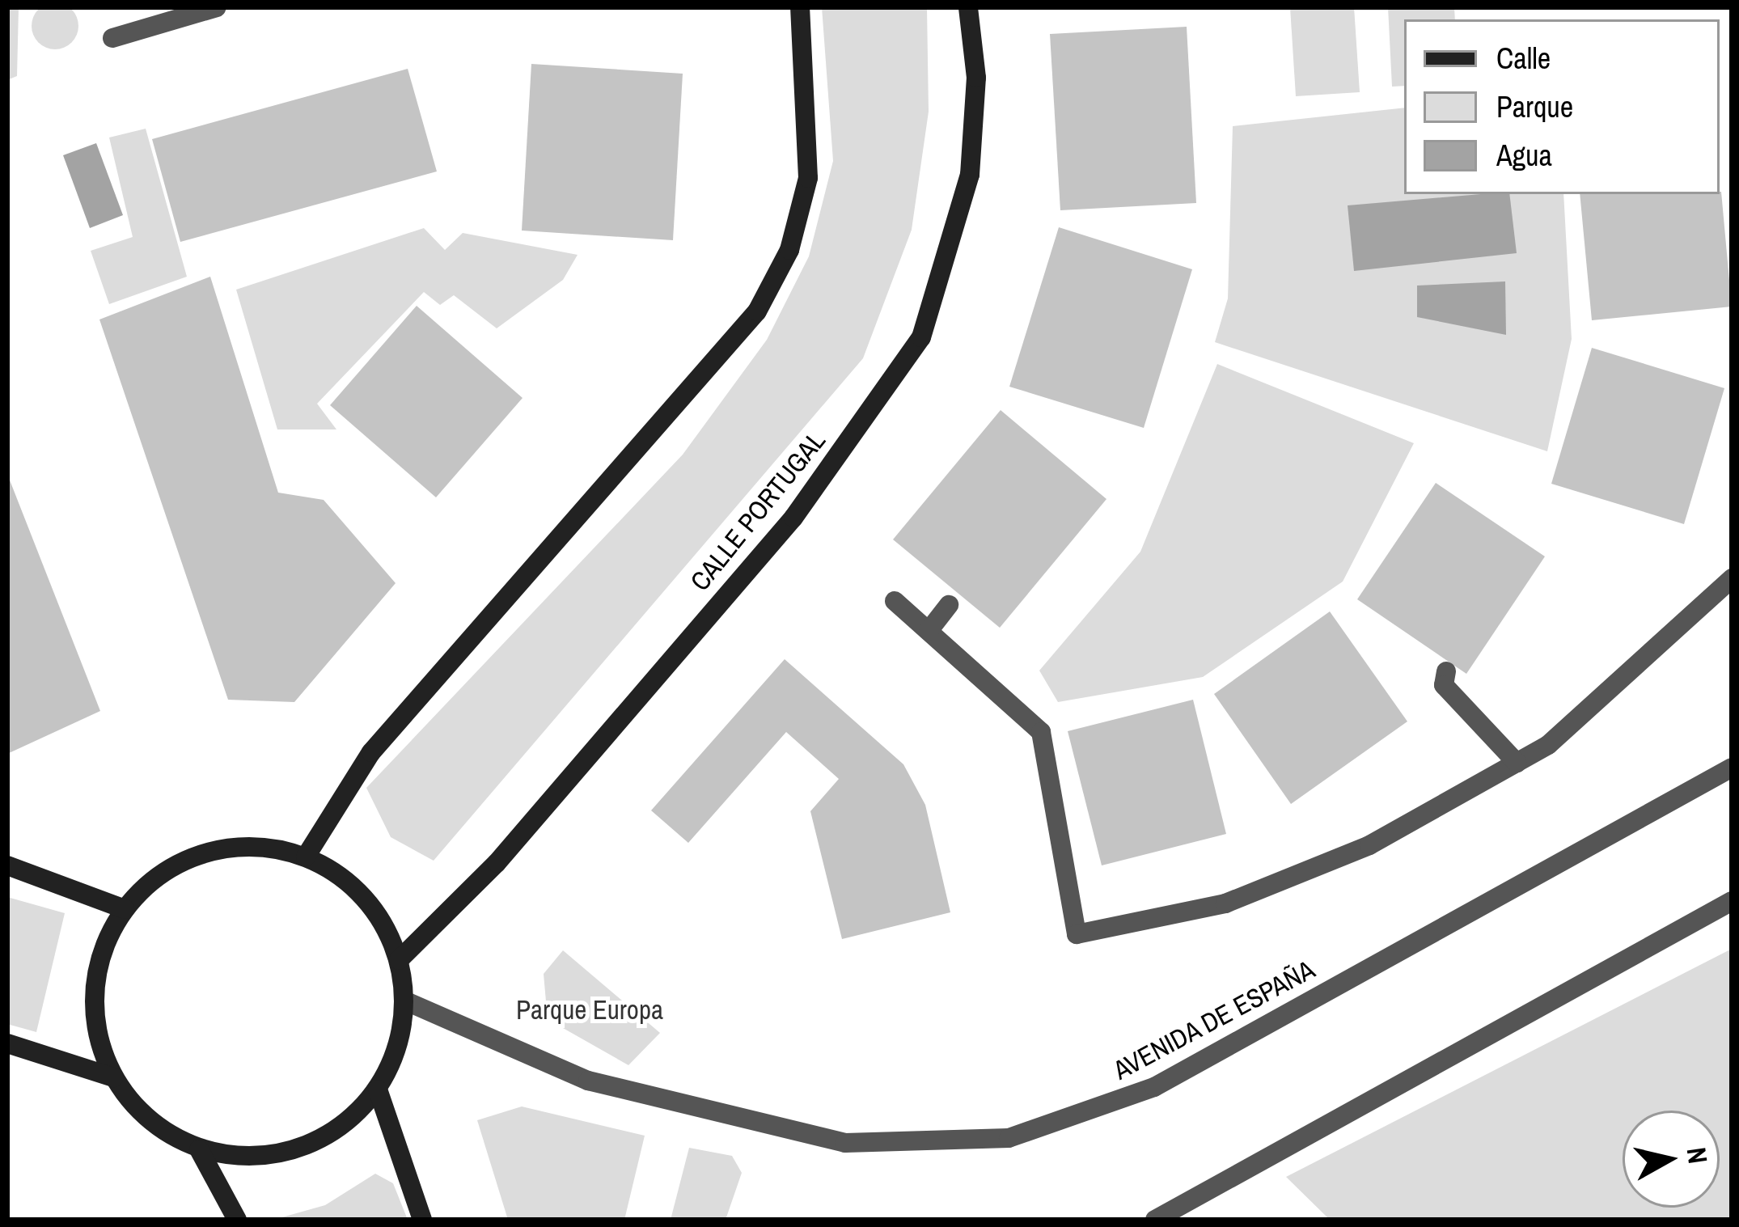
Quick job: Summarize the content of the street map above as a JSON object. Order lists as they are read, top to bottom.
{
  "streets": {
    "street": ["CALLE PORTUGAL", "AVENIDA DE ESPAÑA"]
  },
  "crossings": [
    ["CALLE PORTUGAL", "AVENIDA DE ESPAÑA"]
  ],
  "parks": ["Parque Europa"],
  "legend": ["Calle", "Parque", "Agua"],
  "north": "right"
}
